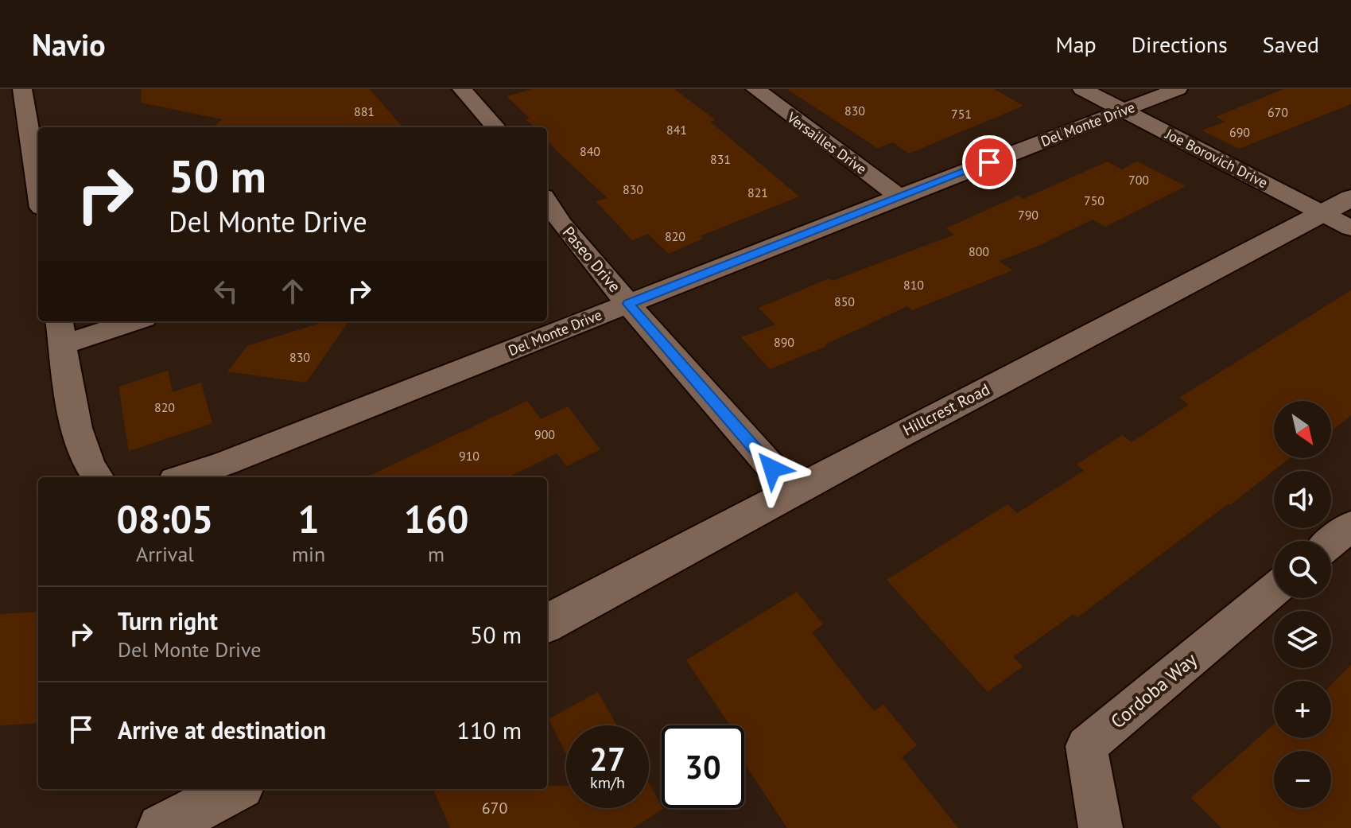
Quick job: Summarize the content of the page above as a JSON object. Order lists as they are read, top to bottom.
{
  "streets": {
    "street": [
      "Del Monte Drive",
      "Versailles Drive",
      "Joe Borovich Drive",
      "Paseo Drive",
      "Hillcrest Road",
      "Cordoba Way"
    ]
  },
  "crossings": [
    ["Del Monte Drive", "Versailles Drive"],
    ["Del Monte Drive", "Joe Borovich Drive"],
    ["Del Monte Drive", "Paseo Drive"],
    ["Joe Borovich Drive", "Hillcrest Road"],
    ["Paseo Drive", "Hillcrest Road"]
  ],
  "house_numbers": [
    "830",
    "881",
    "670",
    "751",
    "841",
    "690",
    "840",
    "831",
    "700",
    "830",
    "821",
    "750",
    "790",
    "820",
    "800",
    "810",
    "850",
    "890",
    "830",
    "820",
    "900",
    "910",
    "670"
  ],
  "north": "bottom right",
  "page": {
    "header": "Navio",
    "nav": ["Map", "Directions", "Saved"],
    "turn": ["50 m", "Del Monte Drive"],
    "map_buttons": ["+", "−"],
    "eta": [
      "08:05",
      "Arrival",
      "1",
      "min",
      "160",
      "m"
    ],
    "list": [
      {
        "name": "Turn right",
        "note": "Del Monte Drive",
        "value": "50 m"
      },
      {
        "name": "Arrive at destination",
        "value": "110 m"
      }
    ],
    "speed": "27 km/h",
    "limit": "30"
  }
}
